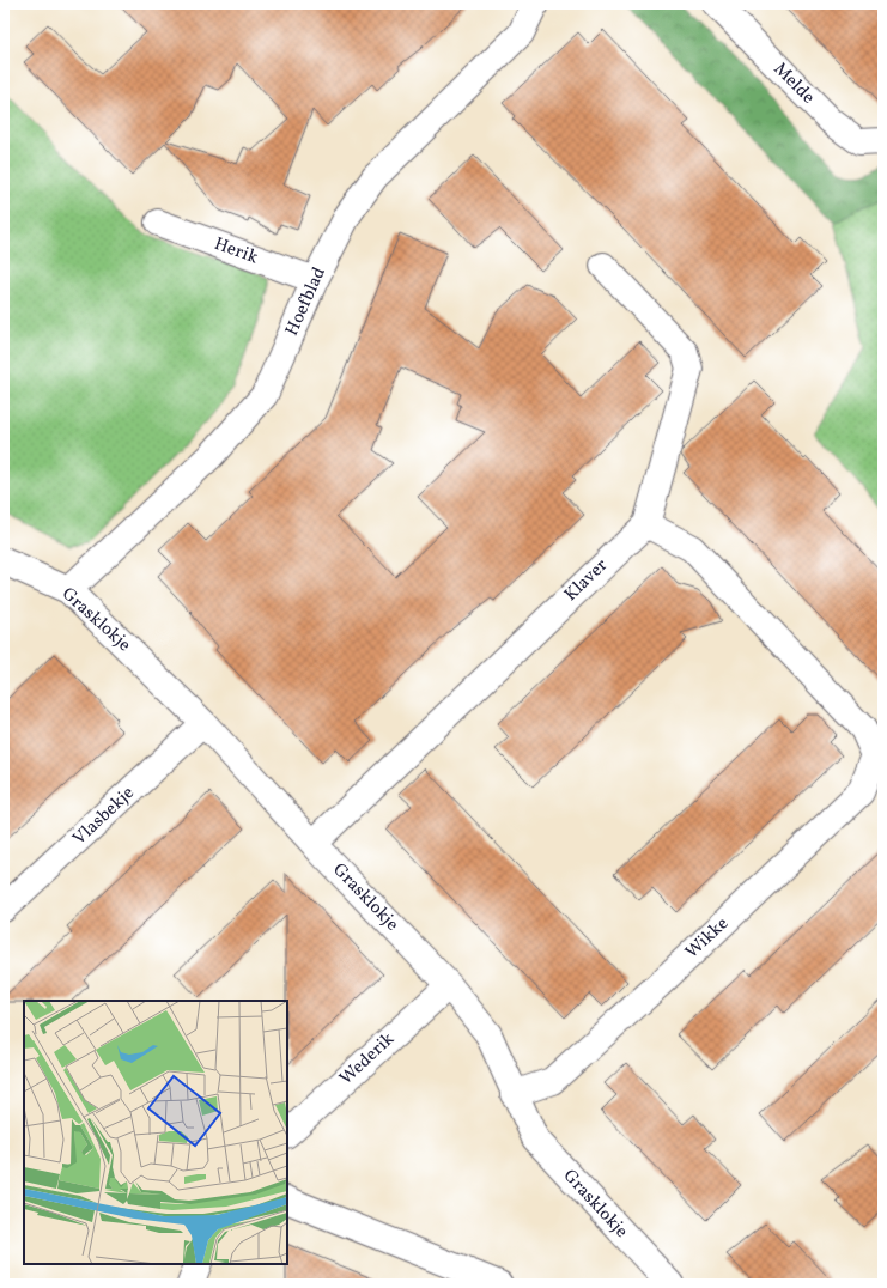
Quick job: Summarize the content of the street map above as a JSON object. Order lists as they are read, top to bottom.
{
  "streets": {
    "street": [
      "Melde",
      "Herik",
      "Hoefblad",
      "Klaver",
      "Grasklokje",
      "Vlasbekje",
      "Wikke",
      "Wederik"
    ]
  },
  "crossings": [
    ["Herik", "Hoefblad"],
    ["Hoefblad", "Grasklokje"],
    ["Klaver", "Grasklokje"],
    ["Klaver", "Wikke"],
    ["Grasklokje", "Vlasbekje"],
    ["Grasklokje", "Wikke"],
    ["Grasklokje", "Wederik"]
  ]
}
